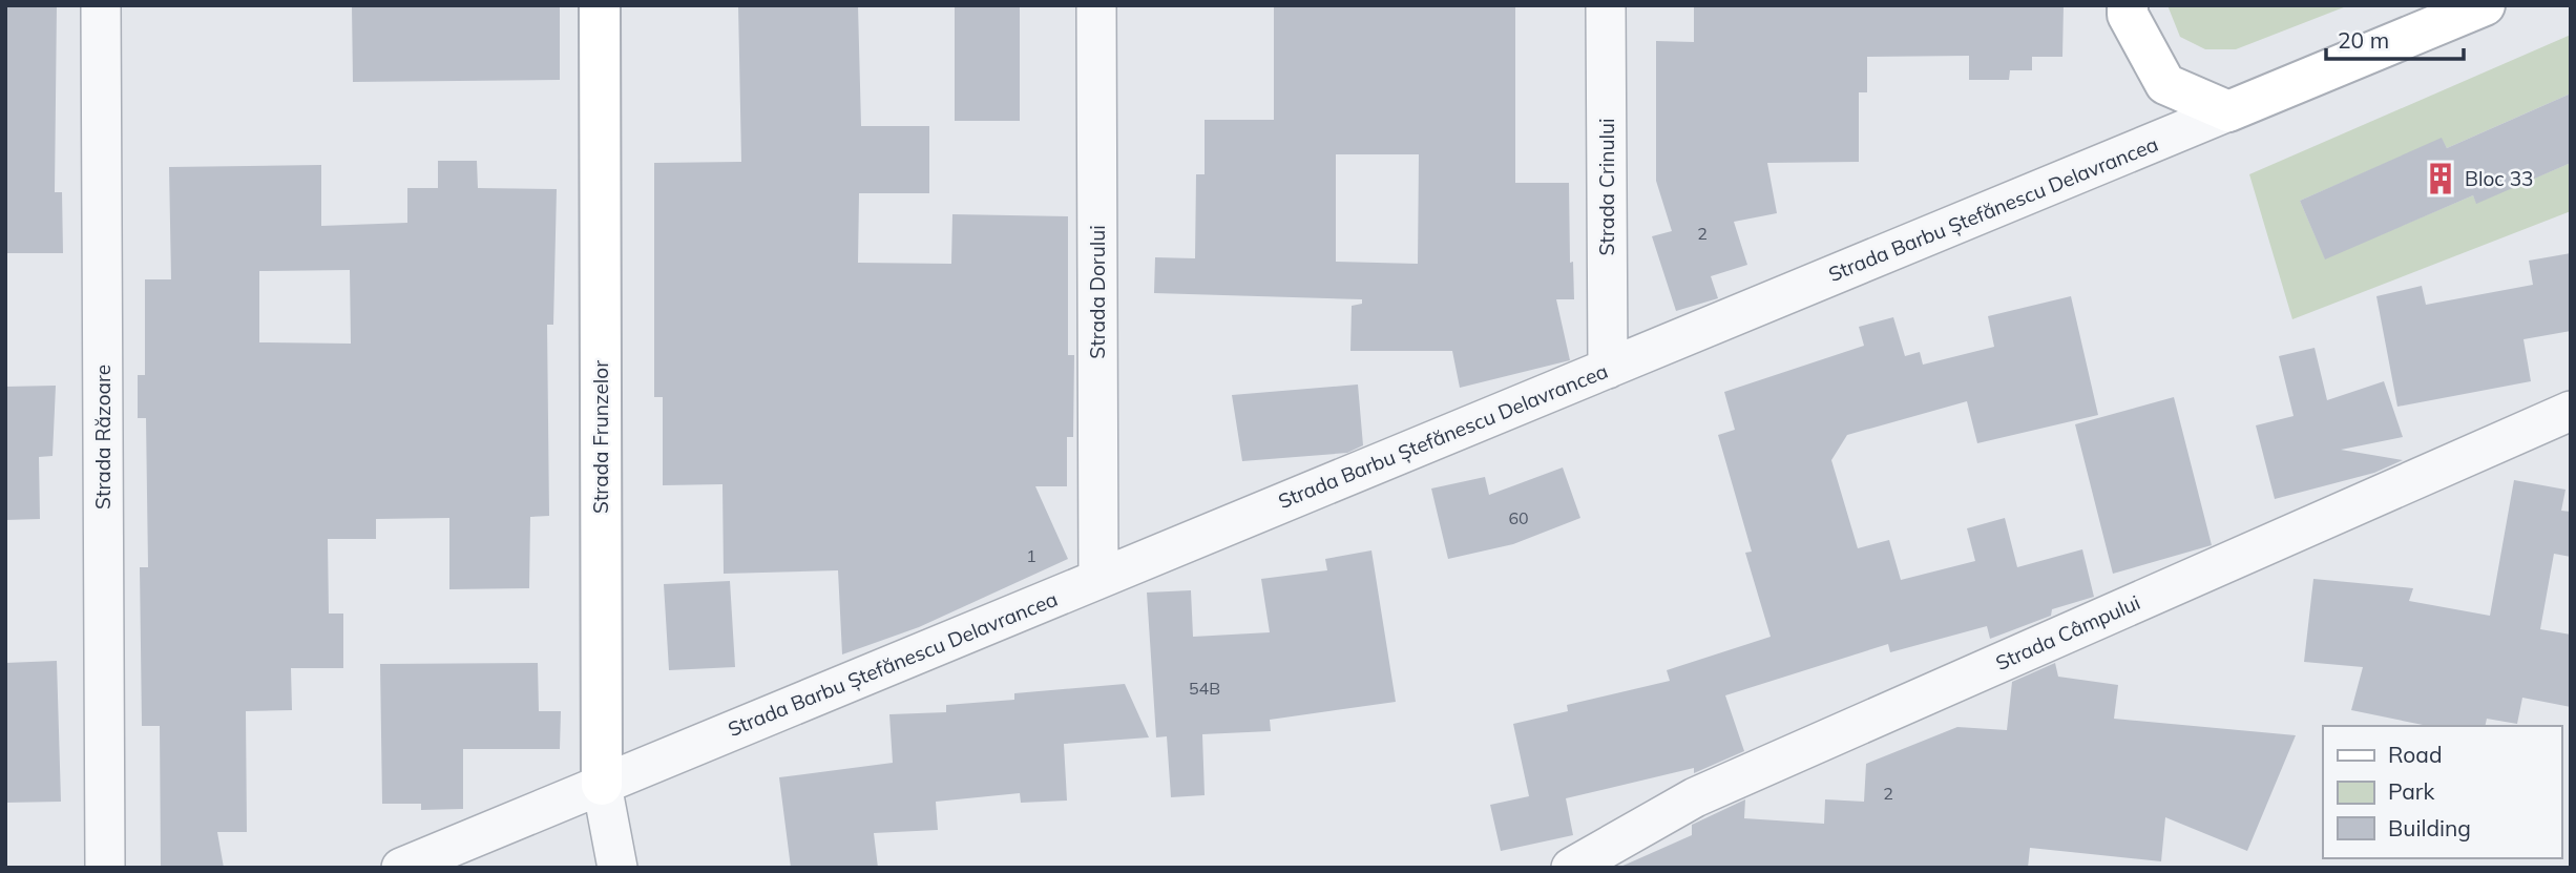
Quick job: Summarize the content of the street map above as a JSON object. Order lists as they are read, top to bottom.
{
  "streets": {
    "street": [
      "Strada Crinului",
      "Strada Barbu Ștefănescu Delavrancea",
      "Strada Dorului",
      "Strada Răzoare",
      "Strada Frunzelor",
      "Strada Câmpului"
    ]
  },
  "crossings": [
    ["Strada Crinului", "Strada Barbu Ștefănescu Delavrancea"],
    ["Strada Barbu Ștefănescu Delavrancea", "Strada Dorului"],
    ["Strada Barbu Ștefănescu Delavrancea", "Strada Frunzelor"]
  ],
  "places": {
    "building": ["Bloc 33"]
  },
  "house_numbers": [
    "2",
    "60",
    "1",
    "54B",
    "2"
  ],
  "legend": ["Road", "Park", "Building"],
  "scale_bar": "20 m"
}
